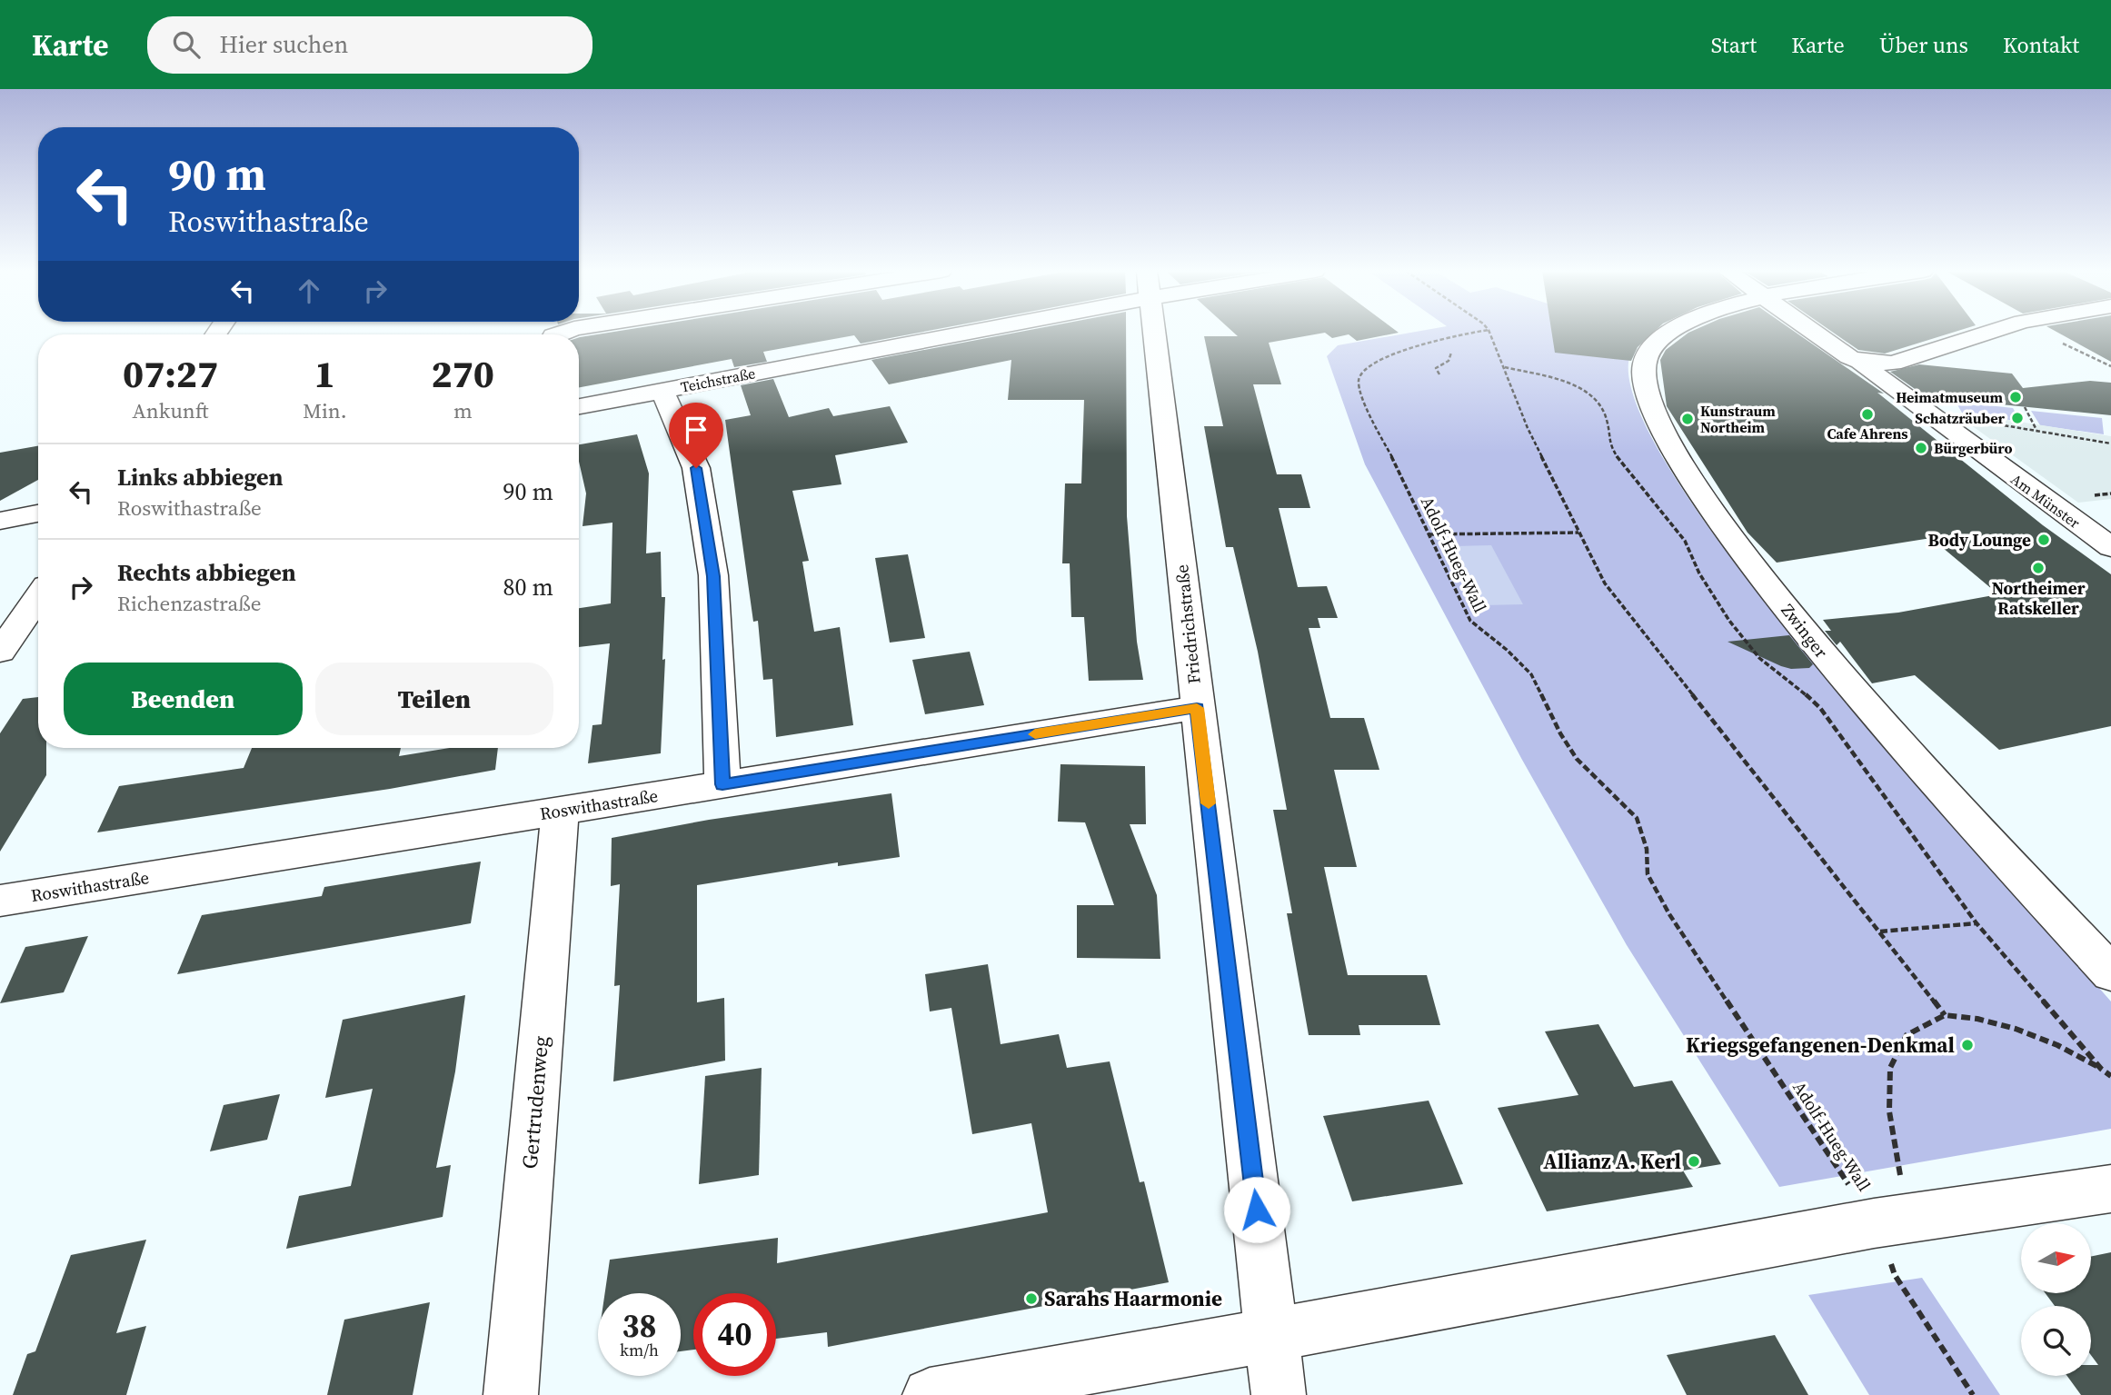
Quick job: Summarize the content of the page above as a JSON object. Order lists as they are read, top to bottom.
{
  "streets": {
    "street": [
      "Teichstraße",
      "Am Münster",
      "Friedrichstraße",
      "Zwinger",
      "Roswithastraße",
      "Gertrudenweg"
    ],
    "path": ["Adolf-Hueg-Wall"]
  },
  "crossings": [
    ["Friedrichstraße", "Roswithastraße"],
    ["Roswithastraße", "Gertrudenweg"]
  ],
  "places": [
    "Heimatmuseum",
    "Cafe Ahrens",
    "Schatzräuber",
    "Kunstraum Northeim",
    "Bürgerbüro",
    "Body Lounge",
    "Northeimer Ratskeller",
    "Kriegsgefangenen-Denkmal",
    "Allianz A. Kerl",
    "Sarahs Haarmonie"
  ],
  "north": "right",
  "page": {
    "header": "Karte",
    "search": "Hier suchen",
    "nav": [
      "Start",
      "Karte",
      "Über uns",
      "Kontakt"
    ],
    "turn": ["90 m", "Roswithastraße"],
    "eta": [
      "07:27",
      "Ankunft",
      "1",
      "Min.",
      "270",
      "m"
    ],
    "list": [
      {
        "name": "Links abbiegen",
        "note": "Roswithastraße",
        "value": "90 m"
      },
      {
        "name": "Rechts abbiegen",
        "note": "Richenzastraße",
        "value": "80 m"
      }
    ],
    "buttons": ["Beenden", "Teilen"],
    "speed": "38 km/h",
    "limit": "40"
  }
}
